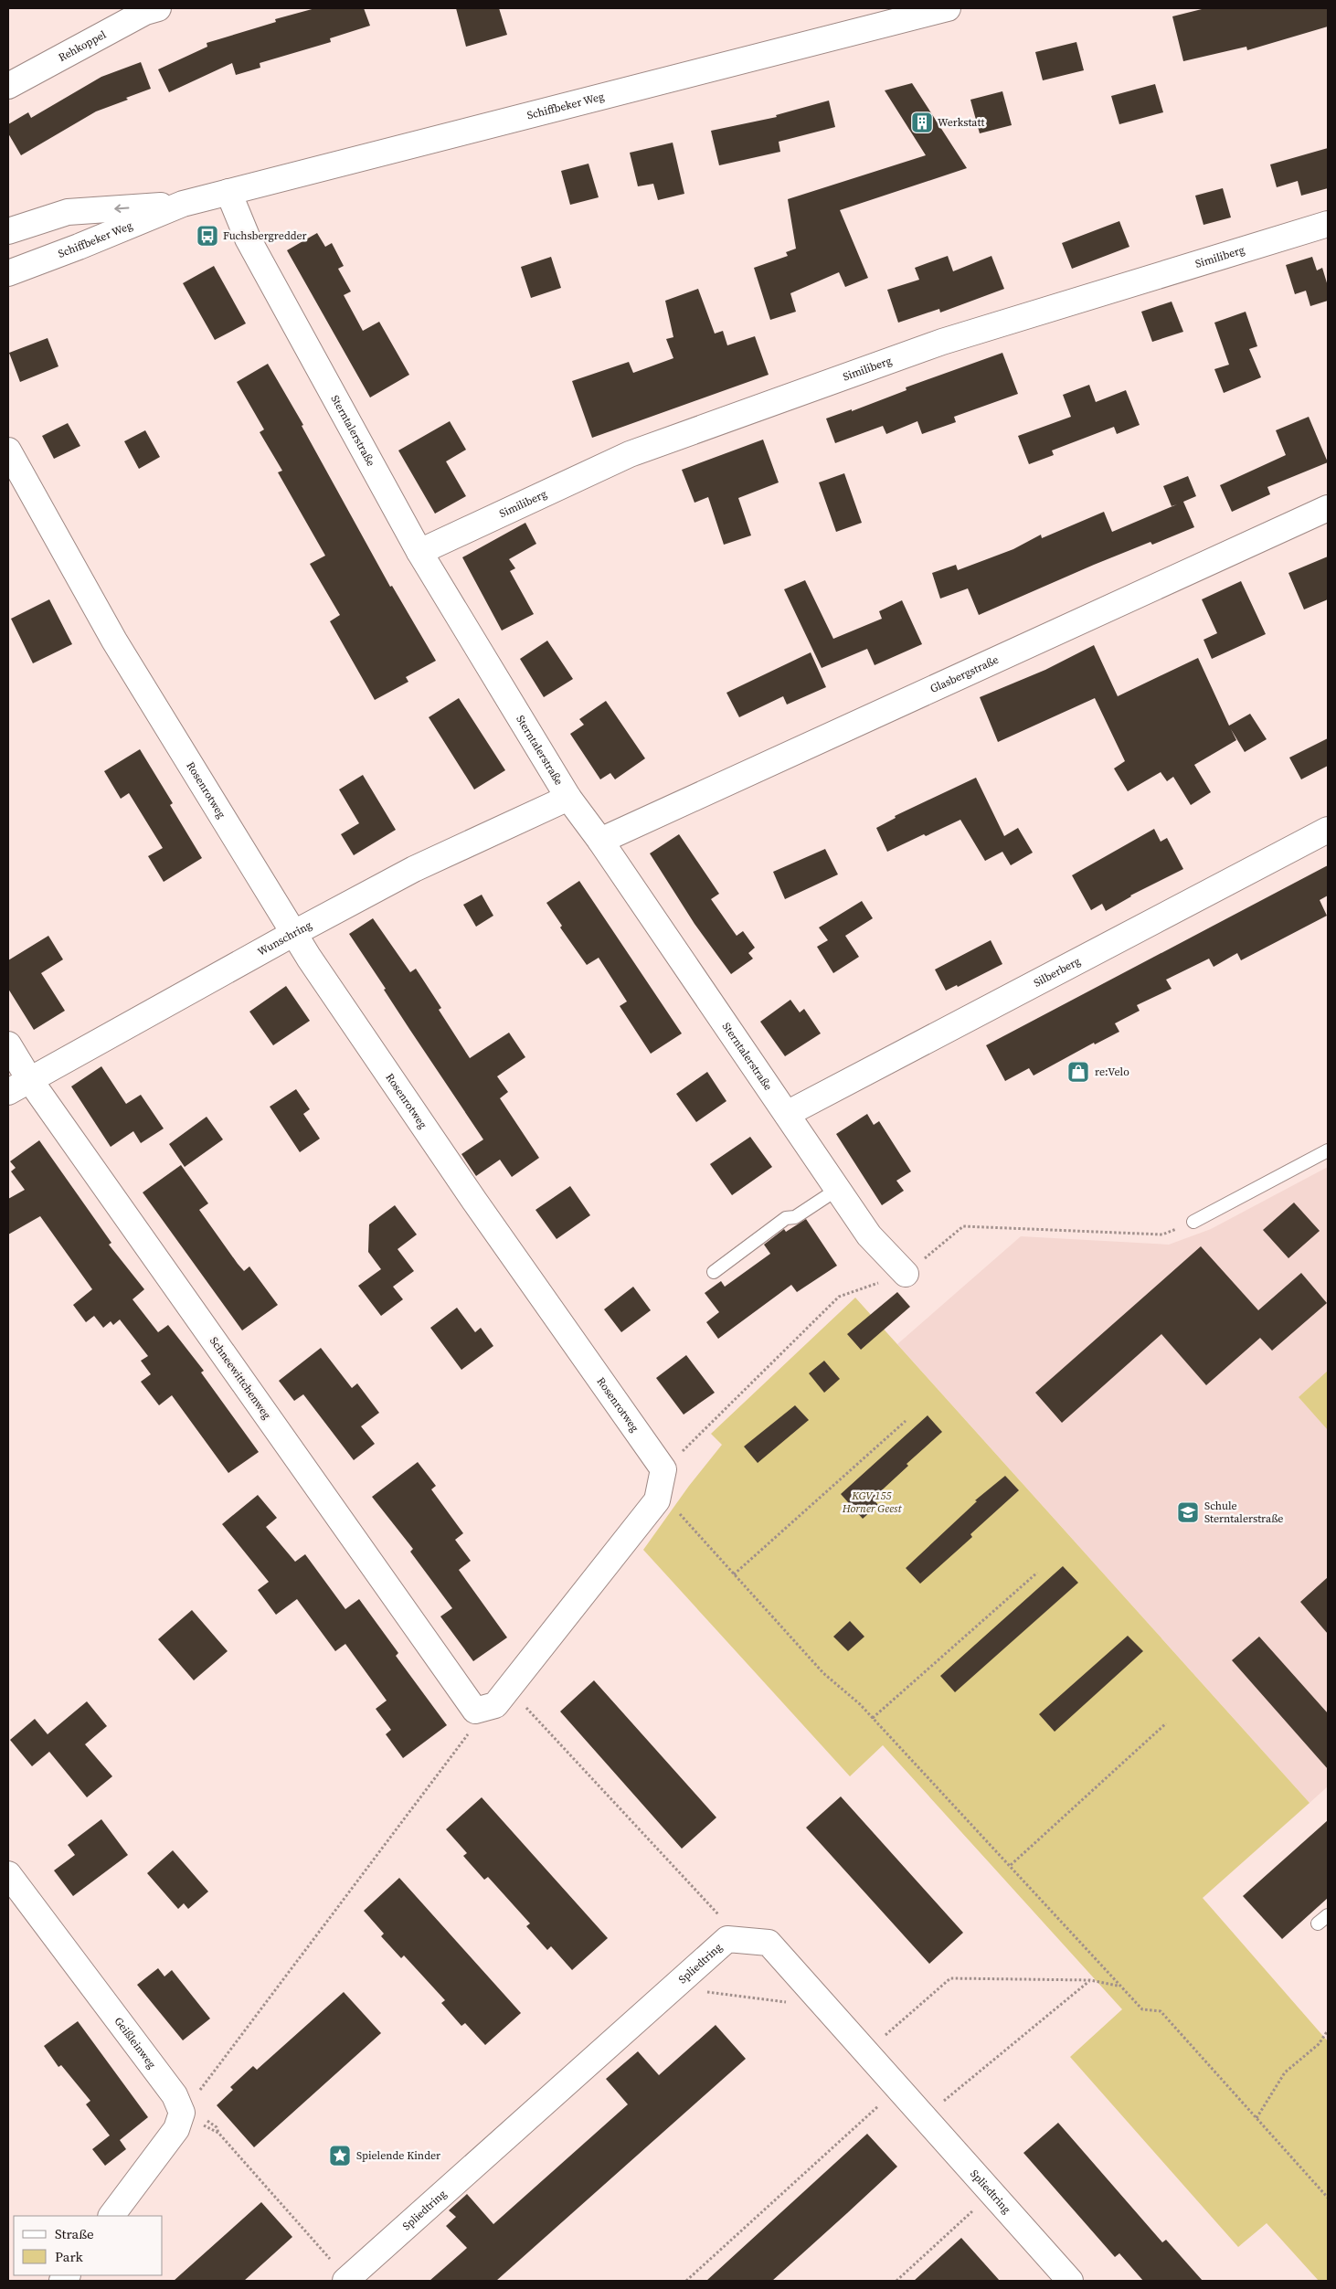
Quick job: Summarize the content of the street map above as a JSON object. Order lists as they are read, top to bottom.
{
  "streets": {
    "street": [
      "Rehkoppel",
      "Schiffbeker Weg",
      "Similiberg",
      "Sterntalerstraße",
      "Glasbergstraße",
      "Rosenrotweg",
      "Wunschring",
      "Silberberg",
      "Schneewittchenweg",
      "Spliedtring",
      "Geißleinweg"
    ]
  },
  "crossings": [
    ["Schiffbeker Weg", "Sterntalerstraße"],
    ["Similiberg", "Sterntalerstraße"],
    ["Sterntalerstraße", "Glasbergstraße"],
    ["Sterntalerstraße", "Wunschring"],
    ["Sterntalerstraße", "Silberberg"],
    ["Rosenrotweg", "Wunschring"],
    ["Wunschring", "Schneewittchenweg"]
  ],
  "parks": ["KGV 155 Horner Geest"],
  "places": {
    "building": ["Werkstatt"],
    "bus stop": ["Fuchsbergredder"],
    "shop": ["re:Velo"],
    "school or university": ["Schule Sterntalerstraße"],
    "place": ["Spielende Kinder"]
  },
  "legend": ["Straße", "Park"]
}
